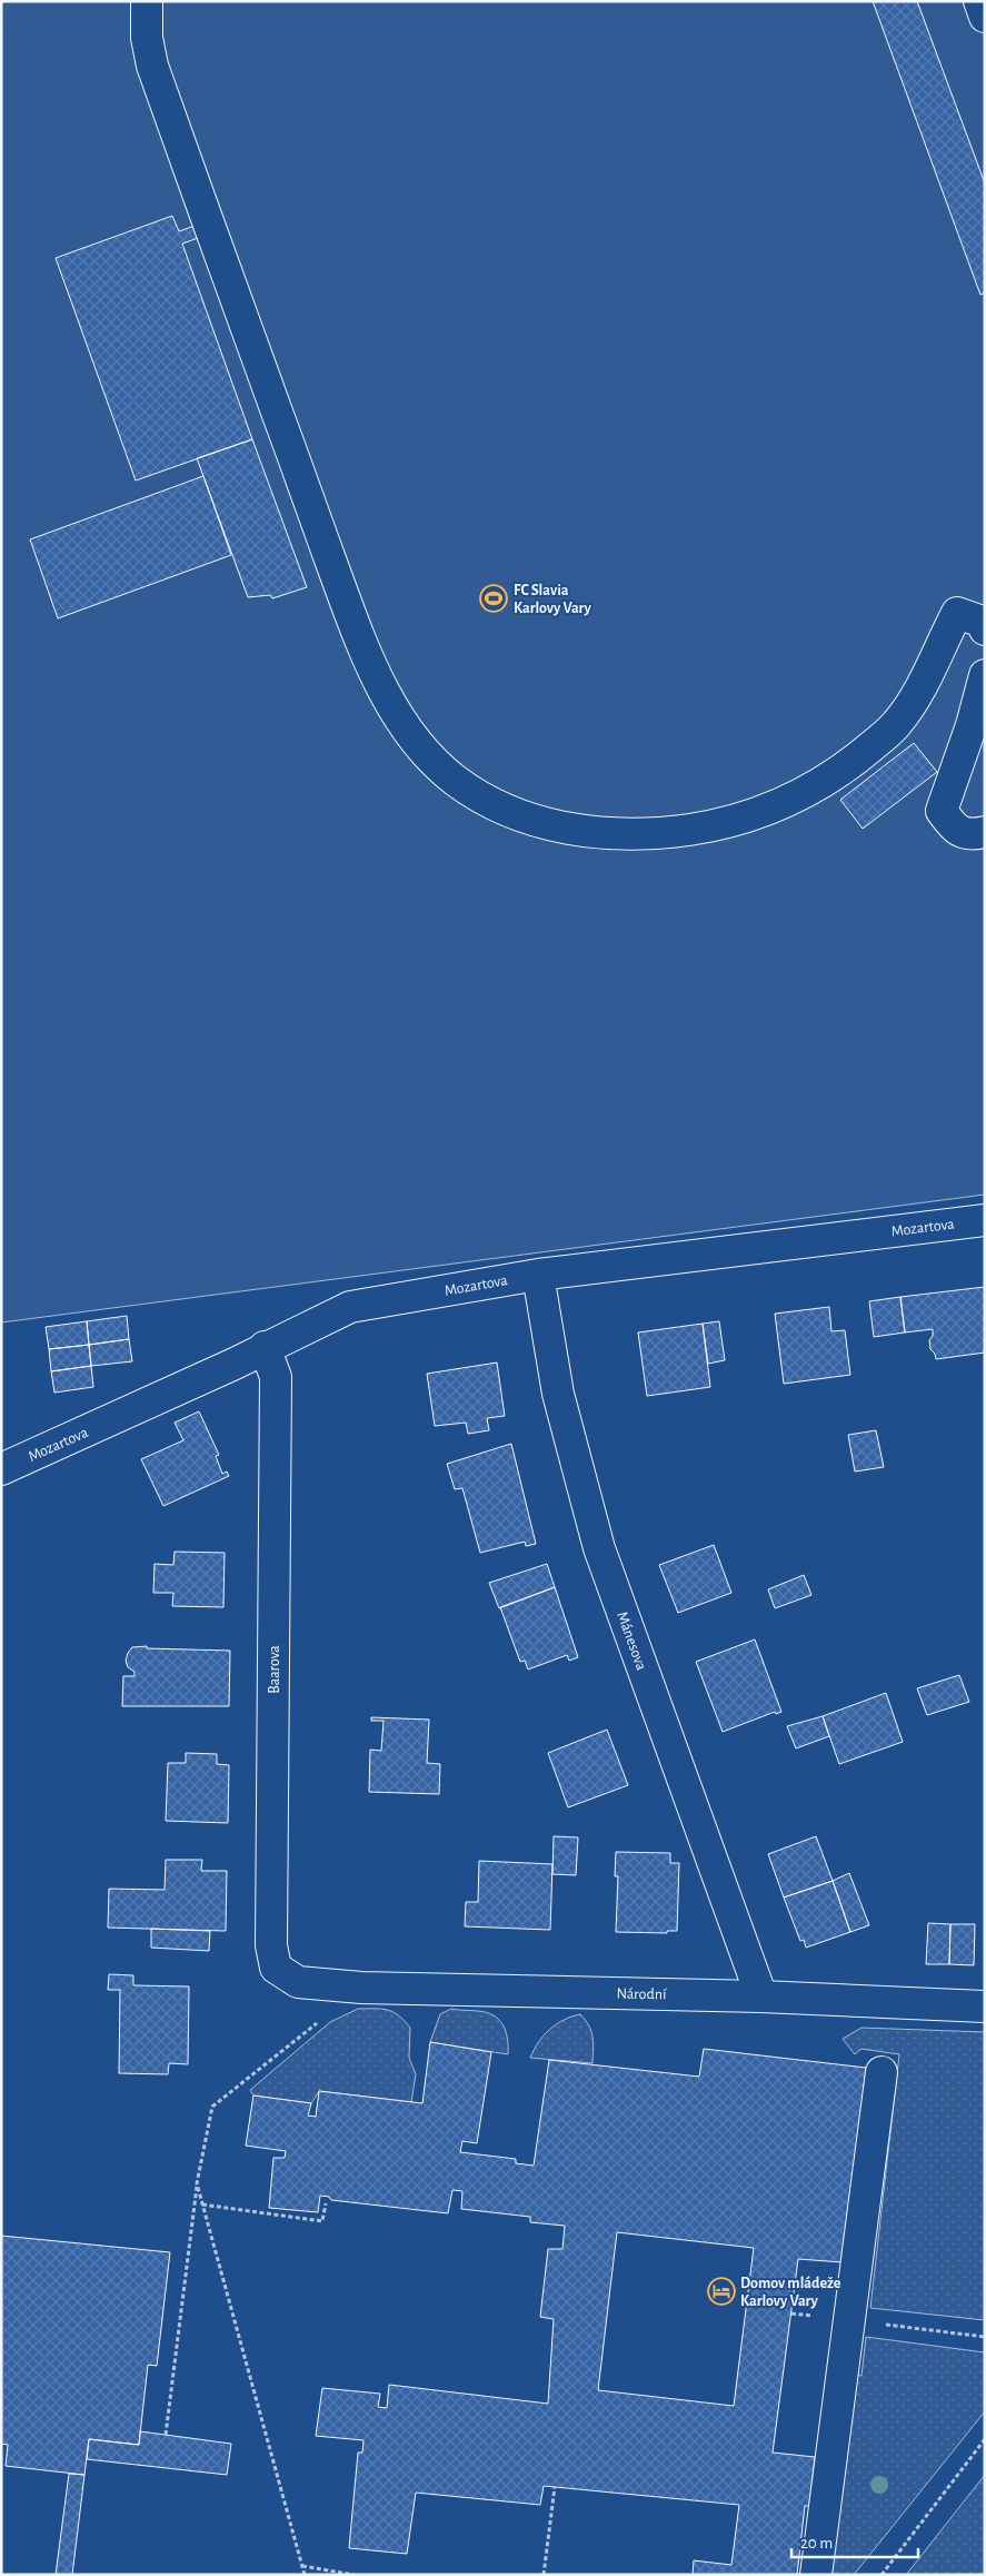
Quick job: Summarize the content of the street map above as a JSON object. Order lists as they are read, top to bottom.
{
  "streets": {
    "street": [
      "Mozartova",
      "Mánesova",
      "Baarova",
      "Národní"
    ]
  },
  "crossings": [
    ["Mozartova", "Mánesova"],
    ["Mozartova", "Baarova"],
    ["Mánesova", "Národní"],
    ["Baarova", "Národní"]
  ],
  "places": {
    "sports": ["FC Slavia Karlovy Vary"],
    "hotel": ["Domov mládeže Karlovy Vary"]
  },
  "scale_bar": "20 m"
}
